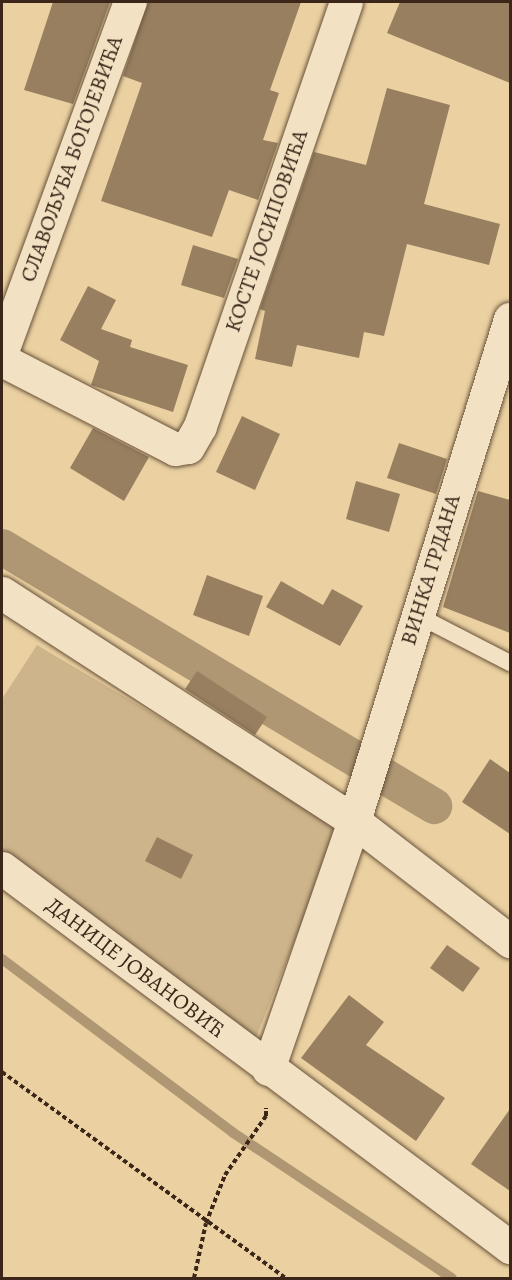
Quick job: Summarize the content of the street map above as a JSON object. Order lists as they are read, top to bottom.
{
  "streets": {
    "street": [
      "СЛАВОЉУБА БОГОЈЕВИЋА",
      "КОСТЕ ЈОСИПОВИЋА",
      "ВИНКА ГРДАНА",
      "ДАНИЦЕ ЈОВАНОВИЋ"
    ]
  },
  "crossings": [
    ["ВИНКА ГРДАНА", "ДАНИЦЕ ЈОВАНОВИЋ"]
  ]
}
